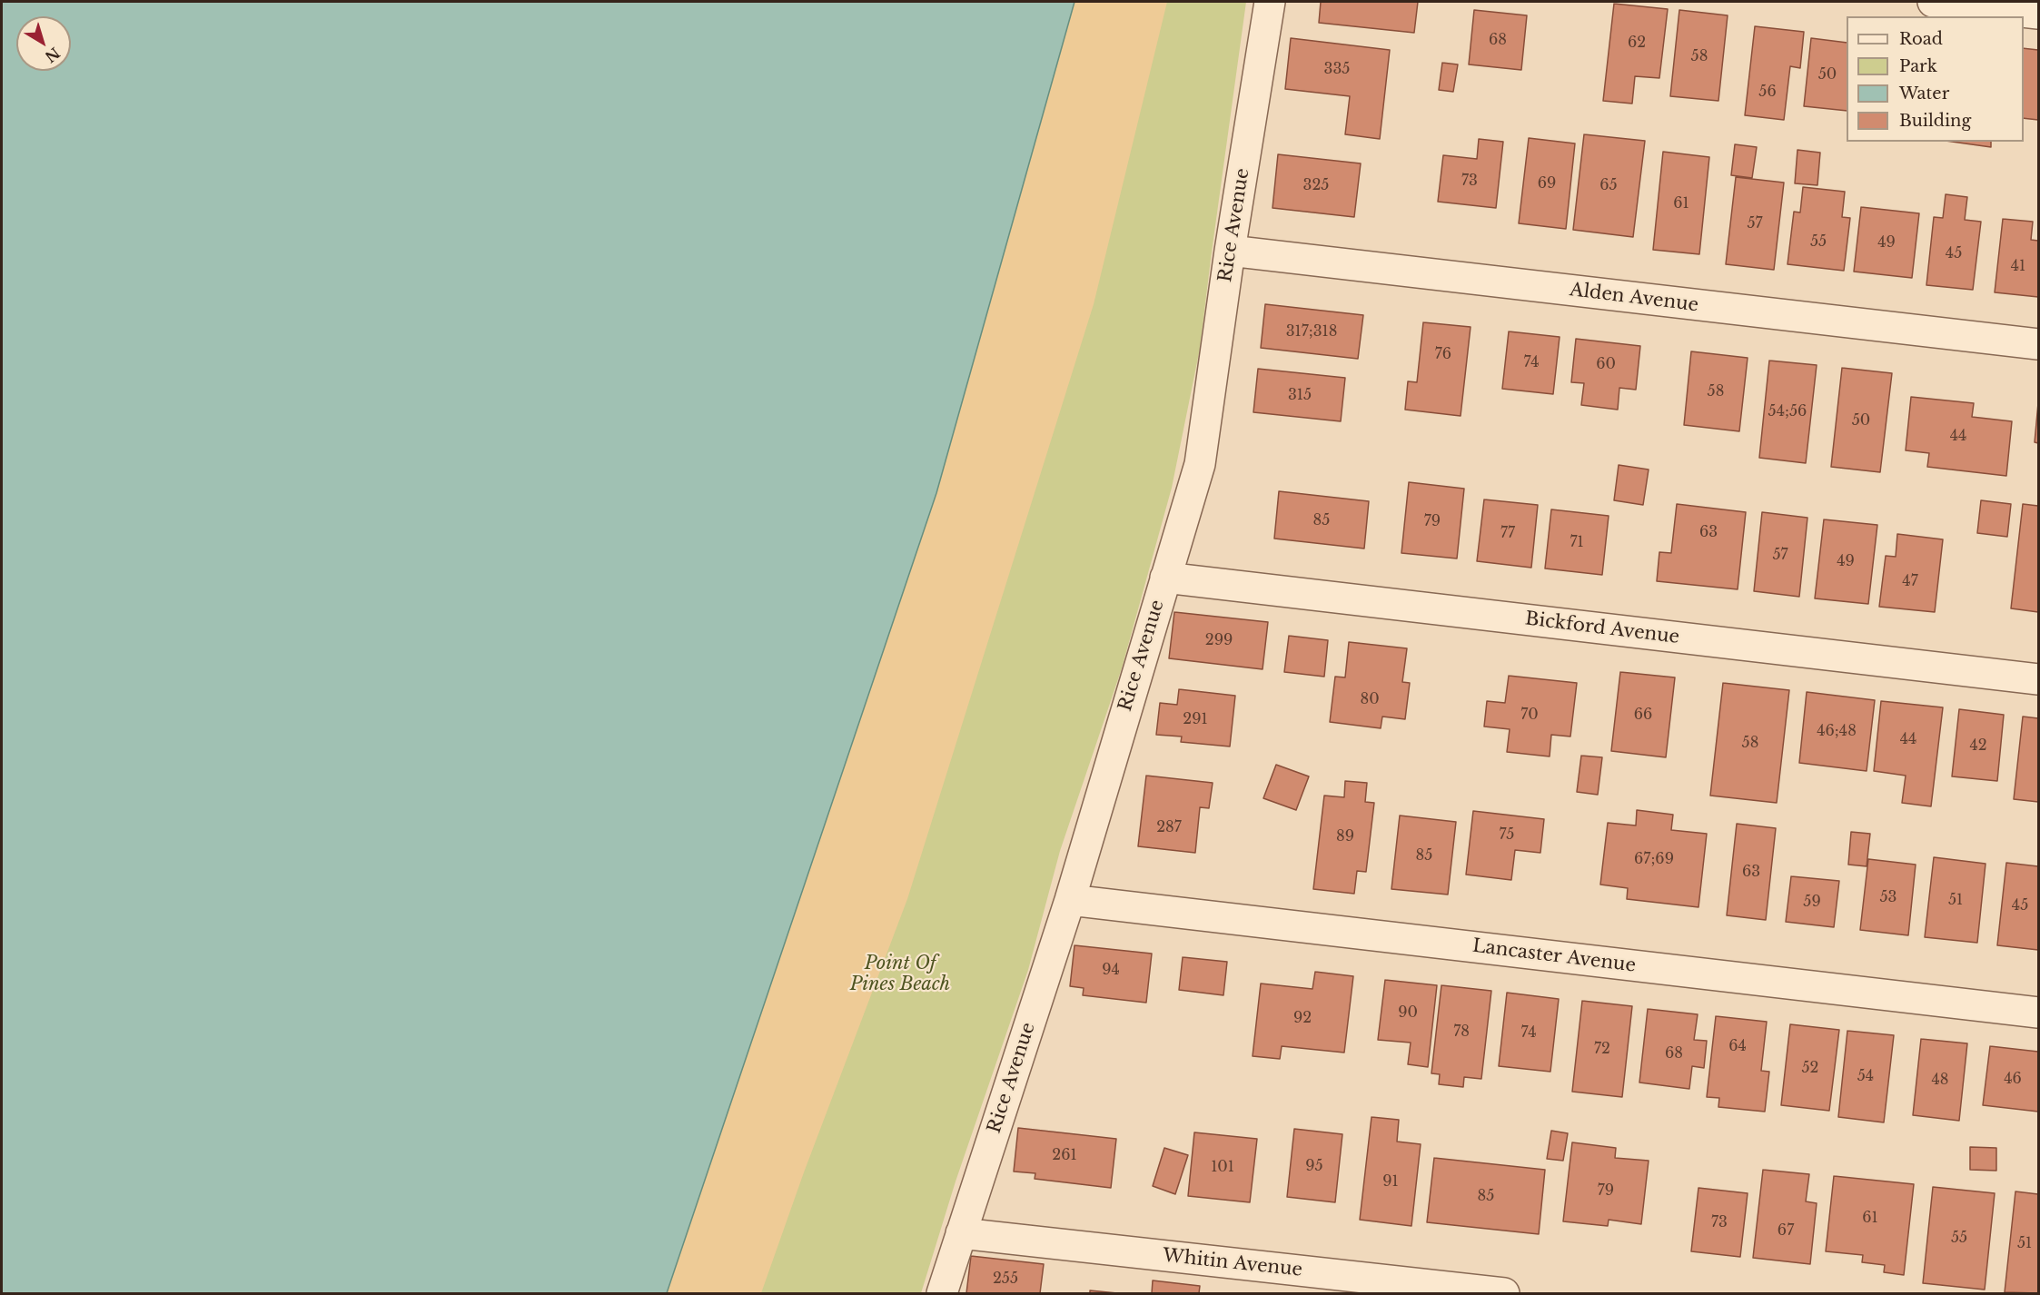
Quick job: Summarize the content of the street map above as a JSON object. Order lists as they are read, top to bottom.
{
  "streets": {
    "street": [
      "Rice Avenue",
      "Alden Avenue",
      "Bickford Avenue",
      "Lancaster Avenue",
      "Whitin Avenue"
    ]
  },
  "crossings": [
    ["Rice Avenue", "Alden Avenue"],
    ["Rice Avenue", "Bickford Avenue"],
    ["Rice Avenue", "Lancaster Avenue"],
    ["Rice Avenue", "Whitin Avenue"]
  ],
  "parks": ["Point Of Pines Beach"],
  "house_numbers": [
    "68",
    "62",
    "58",
    "335",
    "50",
    "56",
    "73",
    "69",
    "325",
    "65",
    "61",
    "57",
    "55",
    "49",
    "45",
    "41",
    "317;318",
    "76",
    "74",
    "60",
    "58",
    "315",
    "54;56",
    "50",
    "44",
    "85",
    "79",
    "63",
    "77",
    "71",
    "57",
    "49",
    "47",
    "299",
    "80",
    "70",
    "66",
    "291",
    "46;48",
    "44",
    "58",
    "42",
    "287",
    "75",
    "89",
    "85",
    "67;69",
    "63",
    "53",
    "51",
    "59",
    "45",
    "94",
    "90",
    "92",
    "78",
    "74",
    "64",
    "72",
    "68",
    "52",
    "54",
    "46",
    "48",
    "261",
    "95",
    "101",
    "91",
    "79",
    "85",
    "61",
    "73",
    "67",
    "55",
    "51",
    "255"
  ],
  "legend": [
    "Road",
    "Park",
    "Water",
    "Building"
  ],
  "north": "bottom right"
}
